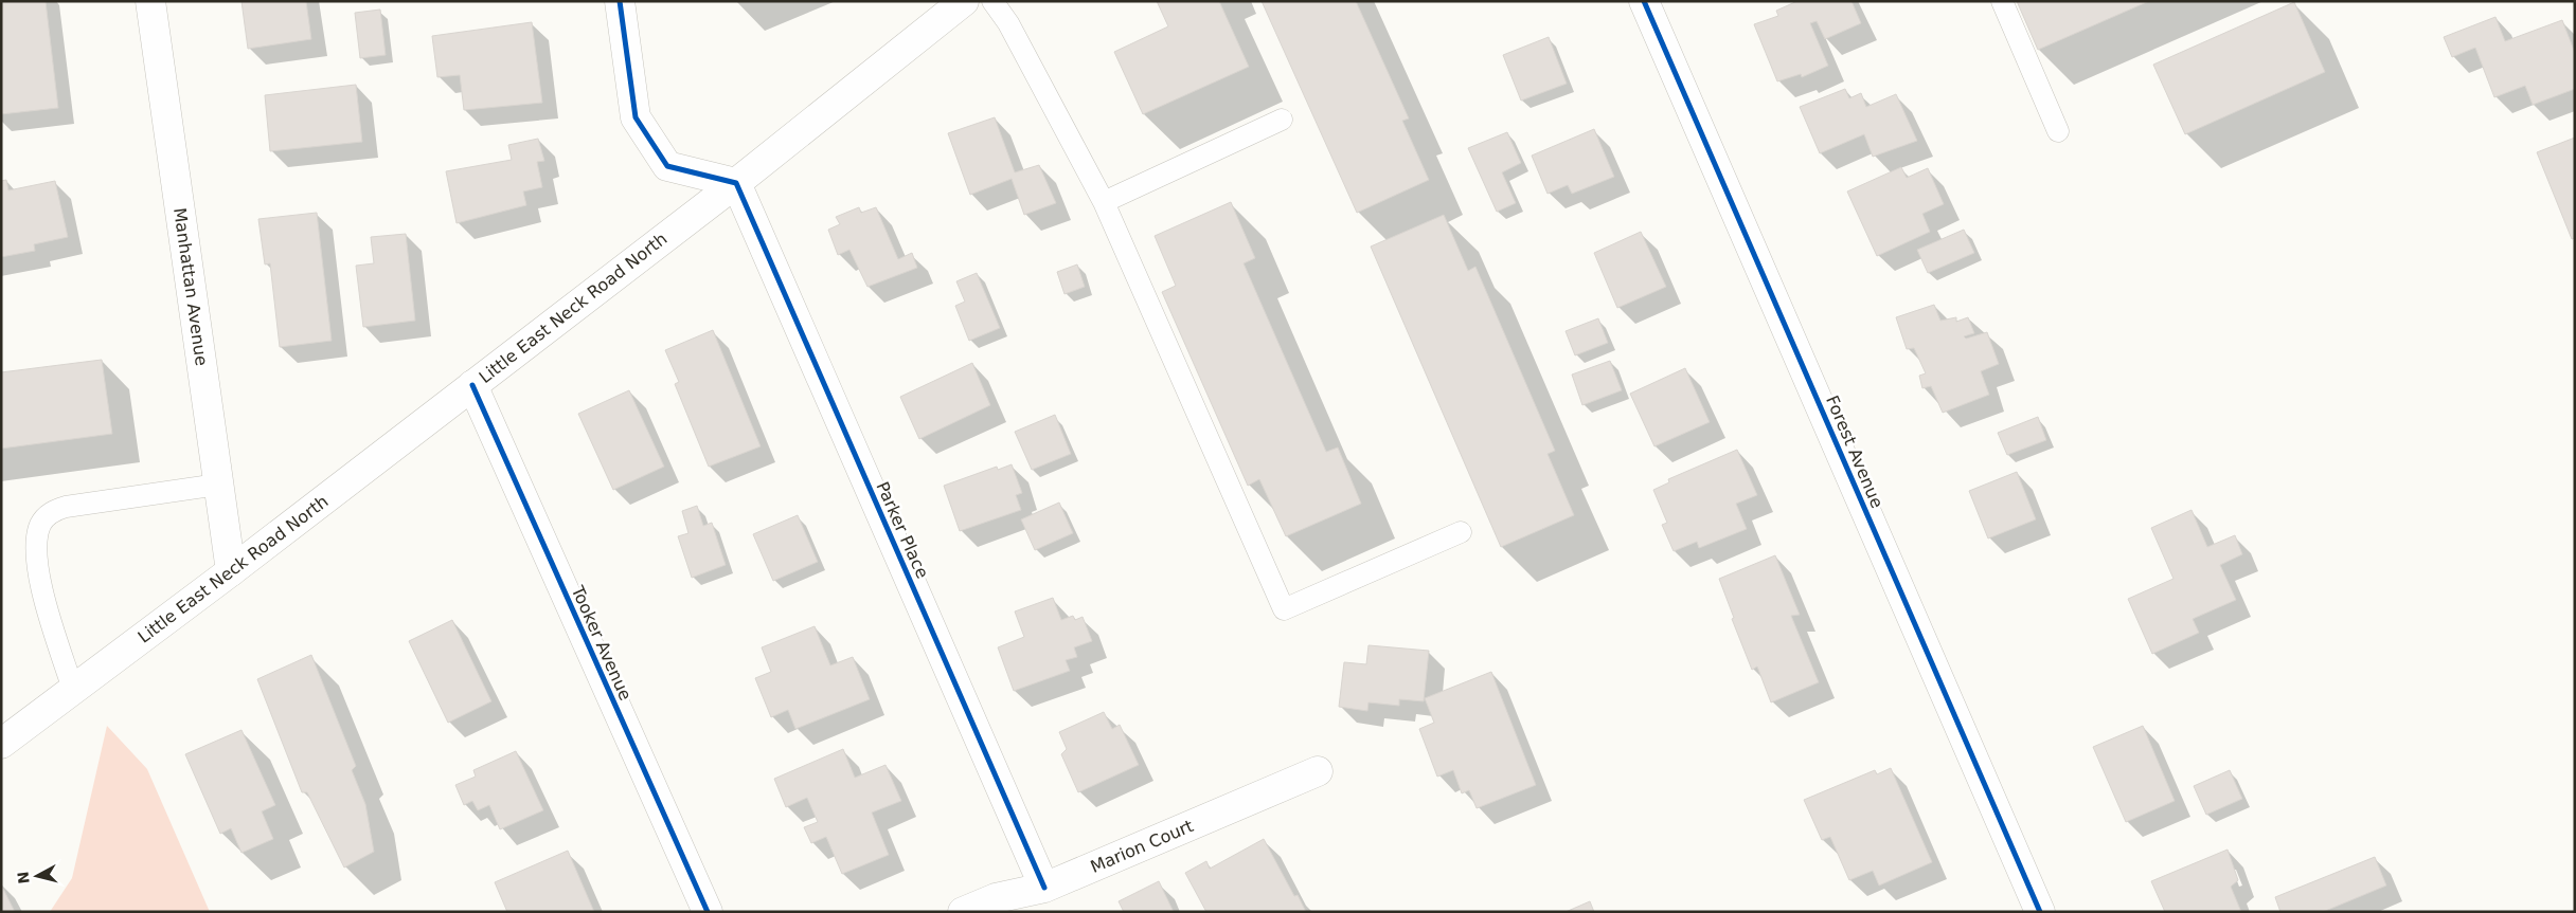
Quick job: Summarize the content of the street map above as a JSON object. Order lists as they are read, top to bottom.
{
  "streets": {
    "street": [
      "Manhattan Avenue",
      "Little East Neck Road North",
      "Forest Avenue",
      "Parker Place",
      "Tooker Avenue",
      "Marion Court"
    ]
  },
  "crossings": [
    ["Manhattan Avenue", "Little East Neck Road North"],
    ["Little East Neck Road North", "Parker Place"],
    ["Little East Neck Road North", "Tooker Avenue"],
    ["Parker Place", "Marion Court"]
  ],
  "north": "left"
}
